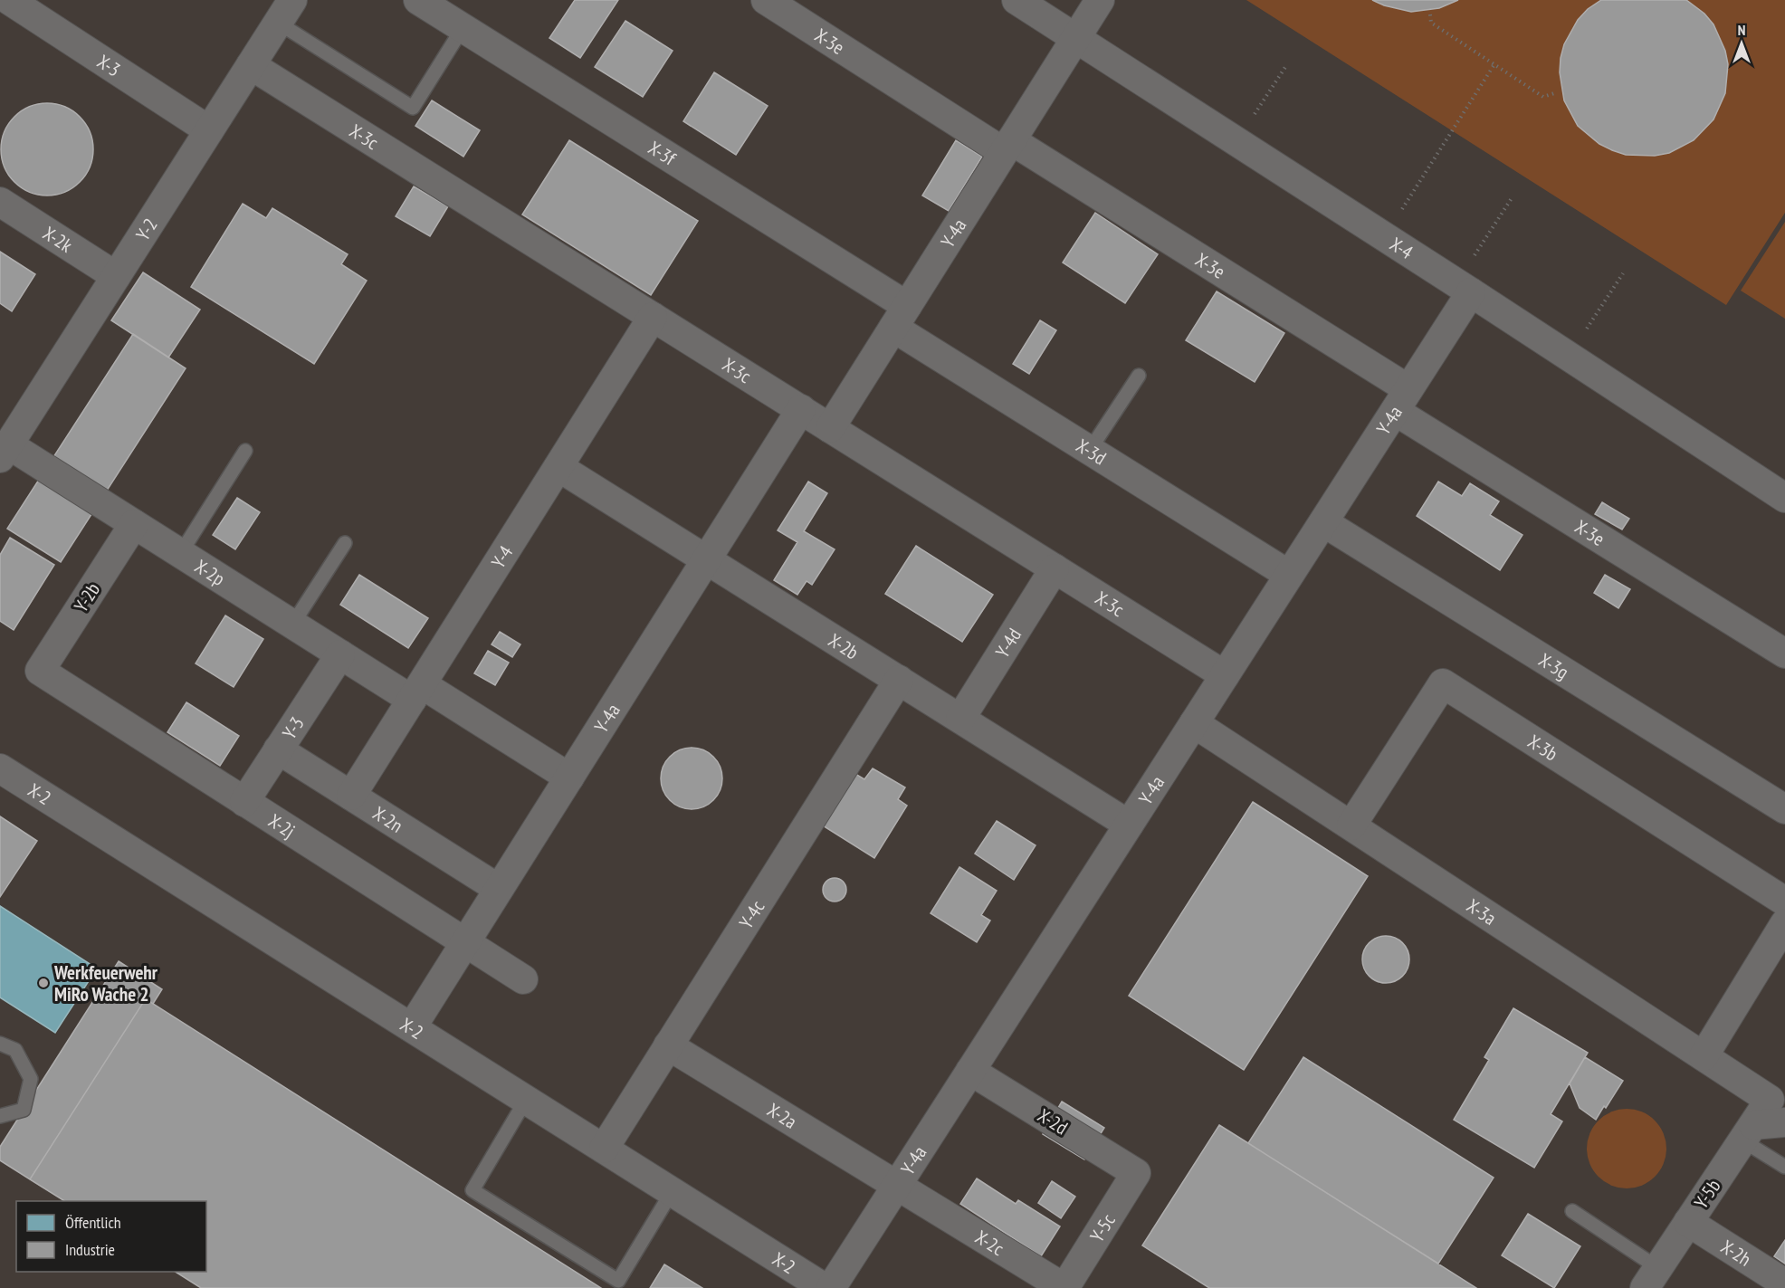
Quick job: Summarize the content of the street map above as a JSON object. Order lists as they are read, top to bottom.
{
  "streets": {
    "street": [
      "X-3e",
      "X-3",
      "X-3c",
      "X-3f",
      "Y-2",
      "Y-4a",
      "X-2k",
      "X-4",
      "X-3d",
      "Y-4",
      "X-2p",
      "Y-2b",
      "Y-4d",
      "X-2b",
      "X-3g",
      "Y-3",
      "X-3b",
      "X-2",
      "X-2n",
      "X-2j",
      "X-3a",
      "Y-4c",
      "X-2a",
      "X-2d",
      "Y-5b",
      "Y-5c",
      "X-2c",
      "X-2h"
    ]
  },
  "crossings": [
    ["X-3e", "Y-4a"],
    ["X-3", "Y-2"],
    ["X-3c", "Y-2"],
    ["X-3c", "Y-4a"],
    ["X-3c", "Y-4"],
    ["X-3c", "Y-4d"],
    ["X-3f", "Y-4a"],
    ["X-3f", "X-3d"],
    ["Y-2", "X-2k"],
    ["Y-2", "X-2p"],
    ["Y-4a", "X-4"],
    ["Y-4a", "X-3d"],
    ["Y-4a", "X-2p"],
    ["Y-4a", "X-2b"],
    ["Y-4a", "X-3g"],
    ["Y-4a", "X-2"],
    ["Y-4a", "X-2n"],
    ["Y-4a", "X-2j"],
    ["Y-4a", "X-3a"],
    ["Y-4a", "X-2a"],
    ["Y-4a", "X-2d"],
    ["Y-4a", "X-2c"],
    ["Y-4", "X-2p"],
    ["Y-4", "X-2b"],
    ["Y-4", "X-2n"],
    ["X-2p", "Y-2b"],
    ["X-2p", "Y-3"],
    ["Y-2b", "X-2j"],
    ["Y-4d", "X-2b"],
    ["X-2b", "Y-4c"],
    ["Y-3", "X-2n"],
    ["Y-3", "X-2j"],
    ["X-3b", "X-3a"],
    ["X-2", "Y-4c"],
    ["X-3a", "Y-5b"],
    ["Y-4c", "X-2a"],
    ["X-2a", "X-2c"],
    ["X-2d", "Y-5c"],
    ["Y-5b", "X-2h"],
    ["Y-5c", "X-2c"]
  ],
  "places": ["Werkfeuerwehr MiRo Wache 2"],
  "legend": ["Öffentlich", "Industrie"],
  "north": "top"
}
